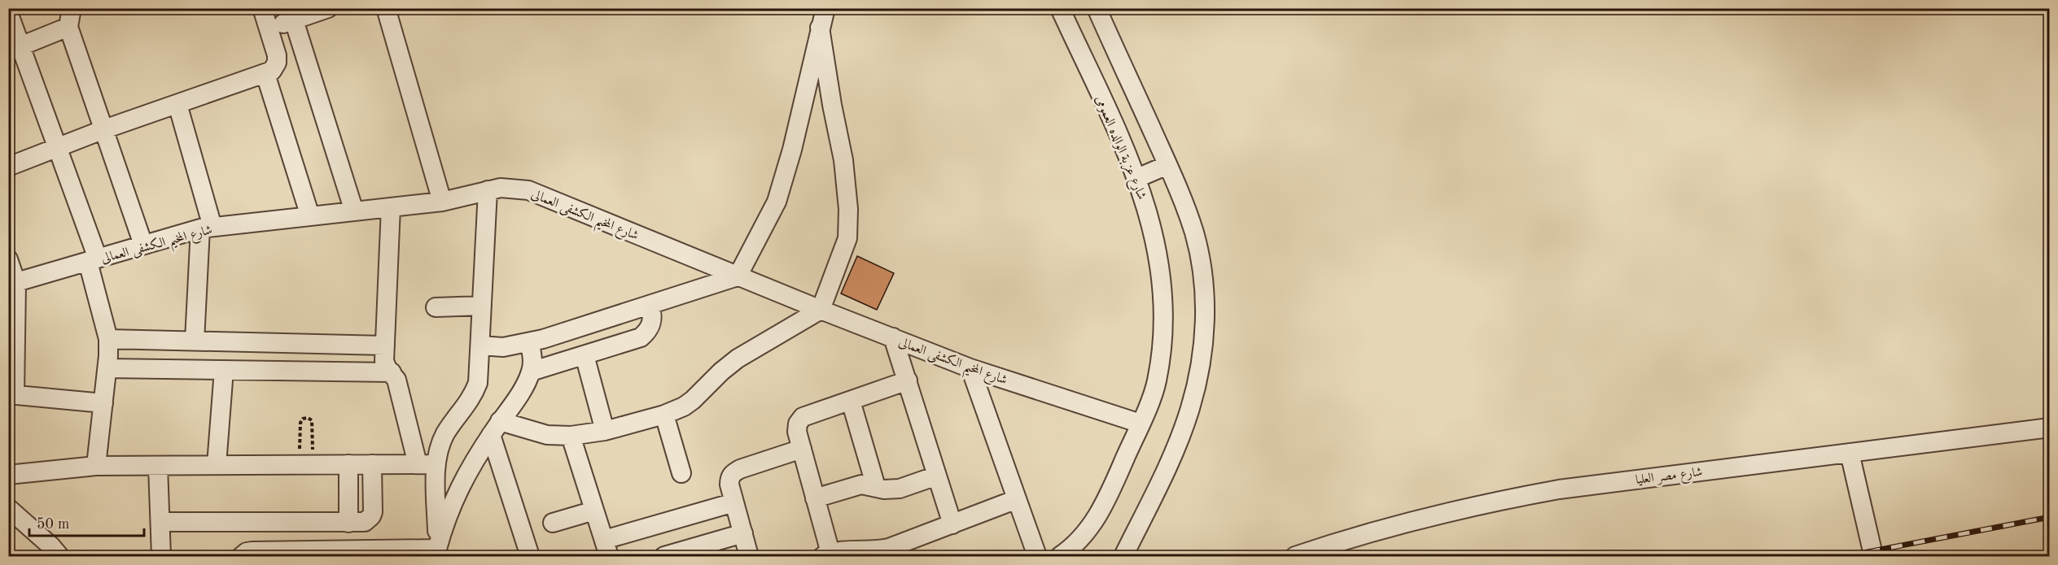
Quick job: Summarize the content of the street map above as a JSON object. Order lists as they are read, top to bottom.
{
  "streets": {
    "street": ["شارع عزبة الوالده العمومى", "شارع المخيم الكشفى العمالى", "شارع مصر العليا"]
  },
  "crossings": [
    ["شارع عزبة الوالده العمومى", "شارع المخيم الكشفى العمالى"]
  ],
  "scale_bar": "50 m"
}
